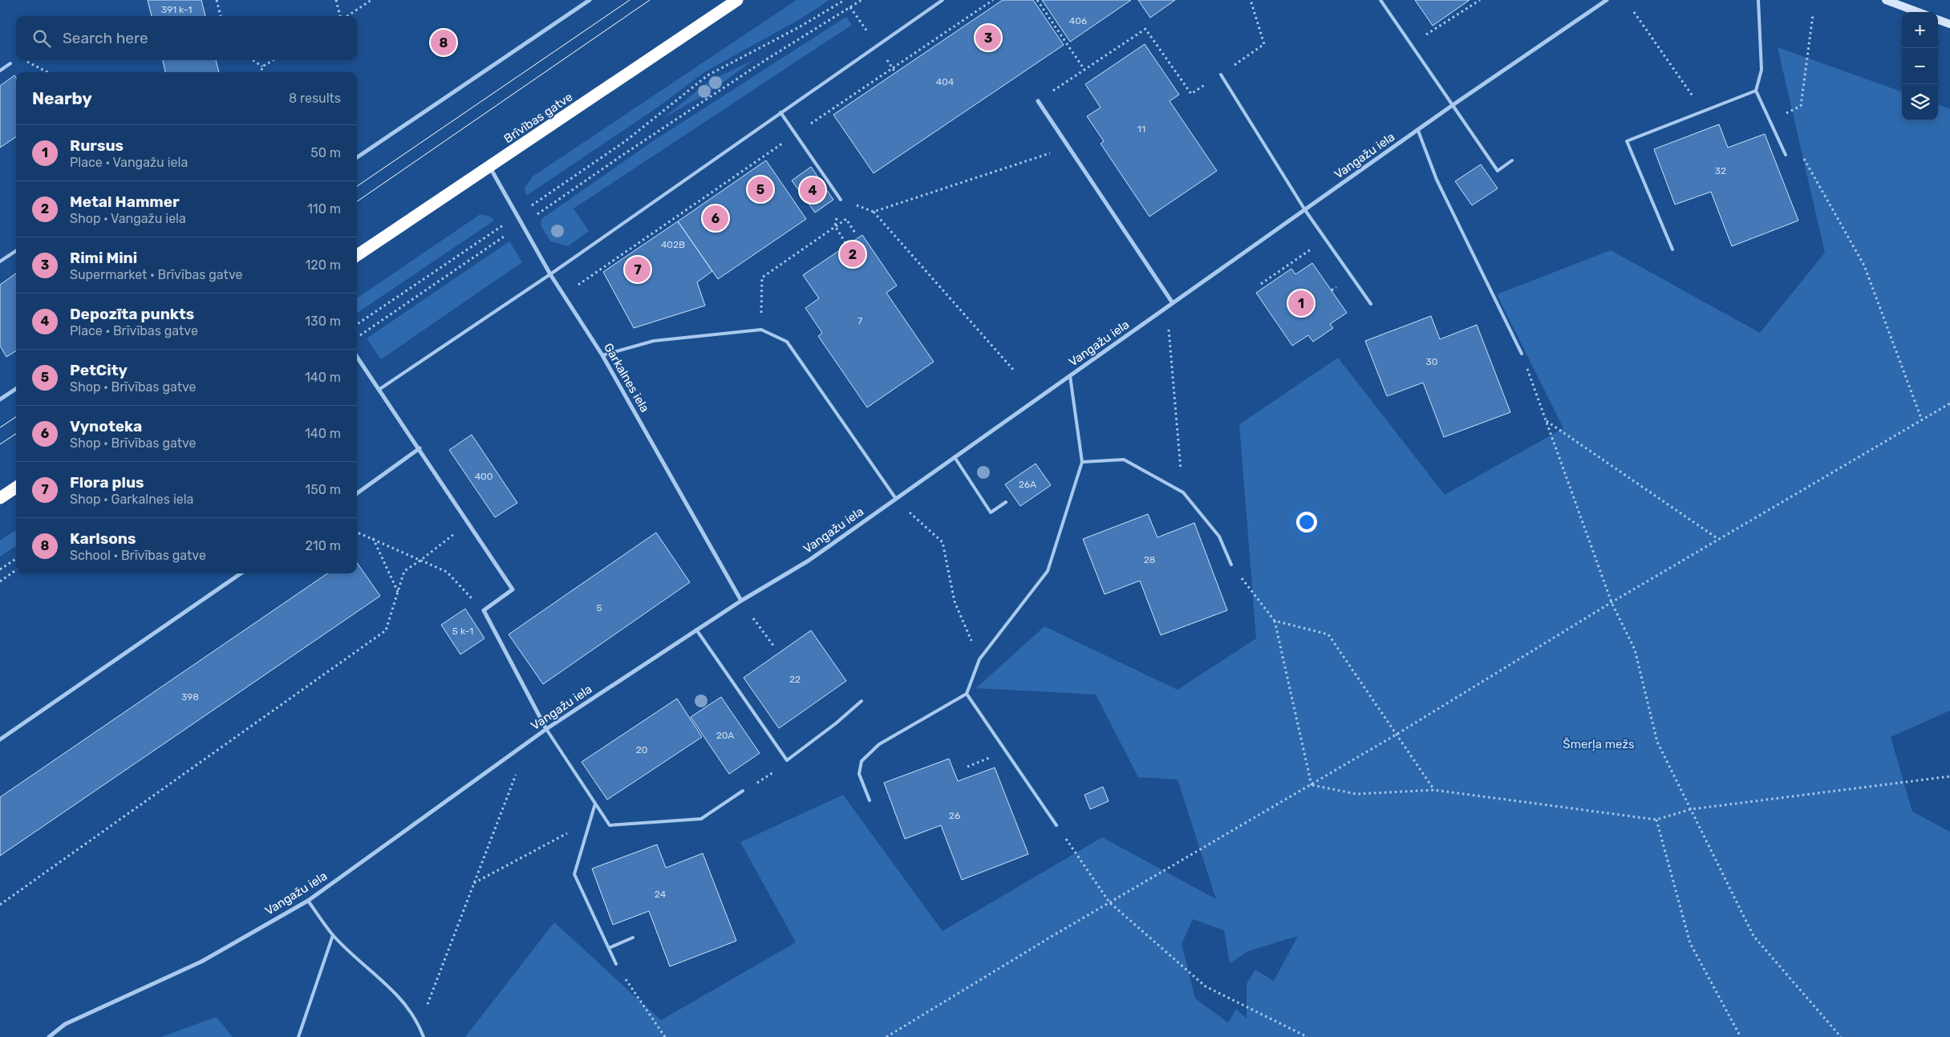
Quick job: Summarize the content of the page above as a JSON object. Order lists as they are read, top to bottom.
{
  "streets": {
    "highway": ["Brīvības gatve"],
    "street": ["Vangažu iela", "Garkalnes iela"]
  },
  "crossings": [
    ["Brīvības gatve", "Garkalnes iela"],
    ["Vangažu iela", "Garkalnes iela"]
  ],
  "parks": ["Šmerļa mežs"],
  "house_numbers": [
    "391 k-1",
    "406",
    "404",
    "11",
    "32",
    "402B",
    "7",
    "30",
    "400",
    "26A",
    "28",
    "5",
    "5 k-1",
    "22",
    "398",
    "20A",
    "20",
    "26",
    "24"
  ],
  "page": {
    "map_buttons": ["+", "−"],
    "search": "Search here",
    "pins": [
      "3",
      "8",
      "5",
      "4",
      "6",
      "2",
      "7",
      "1"
    ],
    "heading": ["Nearby", "8 results"],
    "list": [
      {
        "mark": "1",
        "name": "Rursus",
        "note": "Place · Vangažu iela",
        "value": "50 m"
      },
      {
        "mark": "2",
        "name": "Metal Hammer",
        "note": "Shop · Vangažu iela",
        "value": "110 m"
      },
      {
        "mark": "3",
        "name": "Rimi Mini",
        "note": "Supermarket · Brīvības gatve",
        "value": "120 m"
      },
      {
        "mark": "4",
        "name": "Depozīta punkts",
        "note": "Place · Brīvības gatve",
        "value": "130 m"
      },
      {
        "mark": "5",
        "name": "PetCity",
        "note": "Shop · Brīvības gatve",
        "value": "140 m"
      },
      {
        "mark": "6",
        "name": "Vynoteka",
        "note": "Shop · Brīvības gatve",
        "value": "140 m"
      },
      {
        "mark": "7",
        "name": "Flora plus",
        "note": "Shop · Garkalnes iela",
        "value": "150 m"
      },
      {
        "mark": "8",
        "name": "Karlsons",
        "note": "School · Brīvības gatve",
        "value": "210 m"
      }
    ]
  }
}
